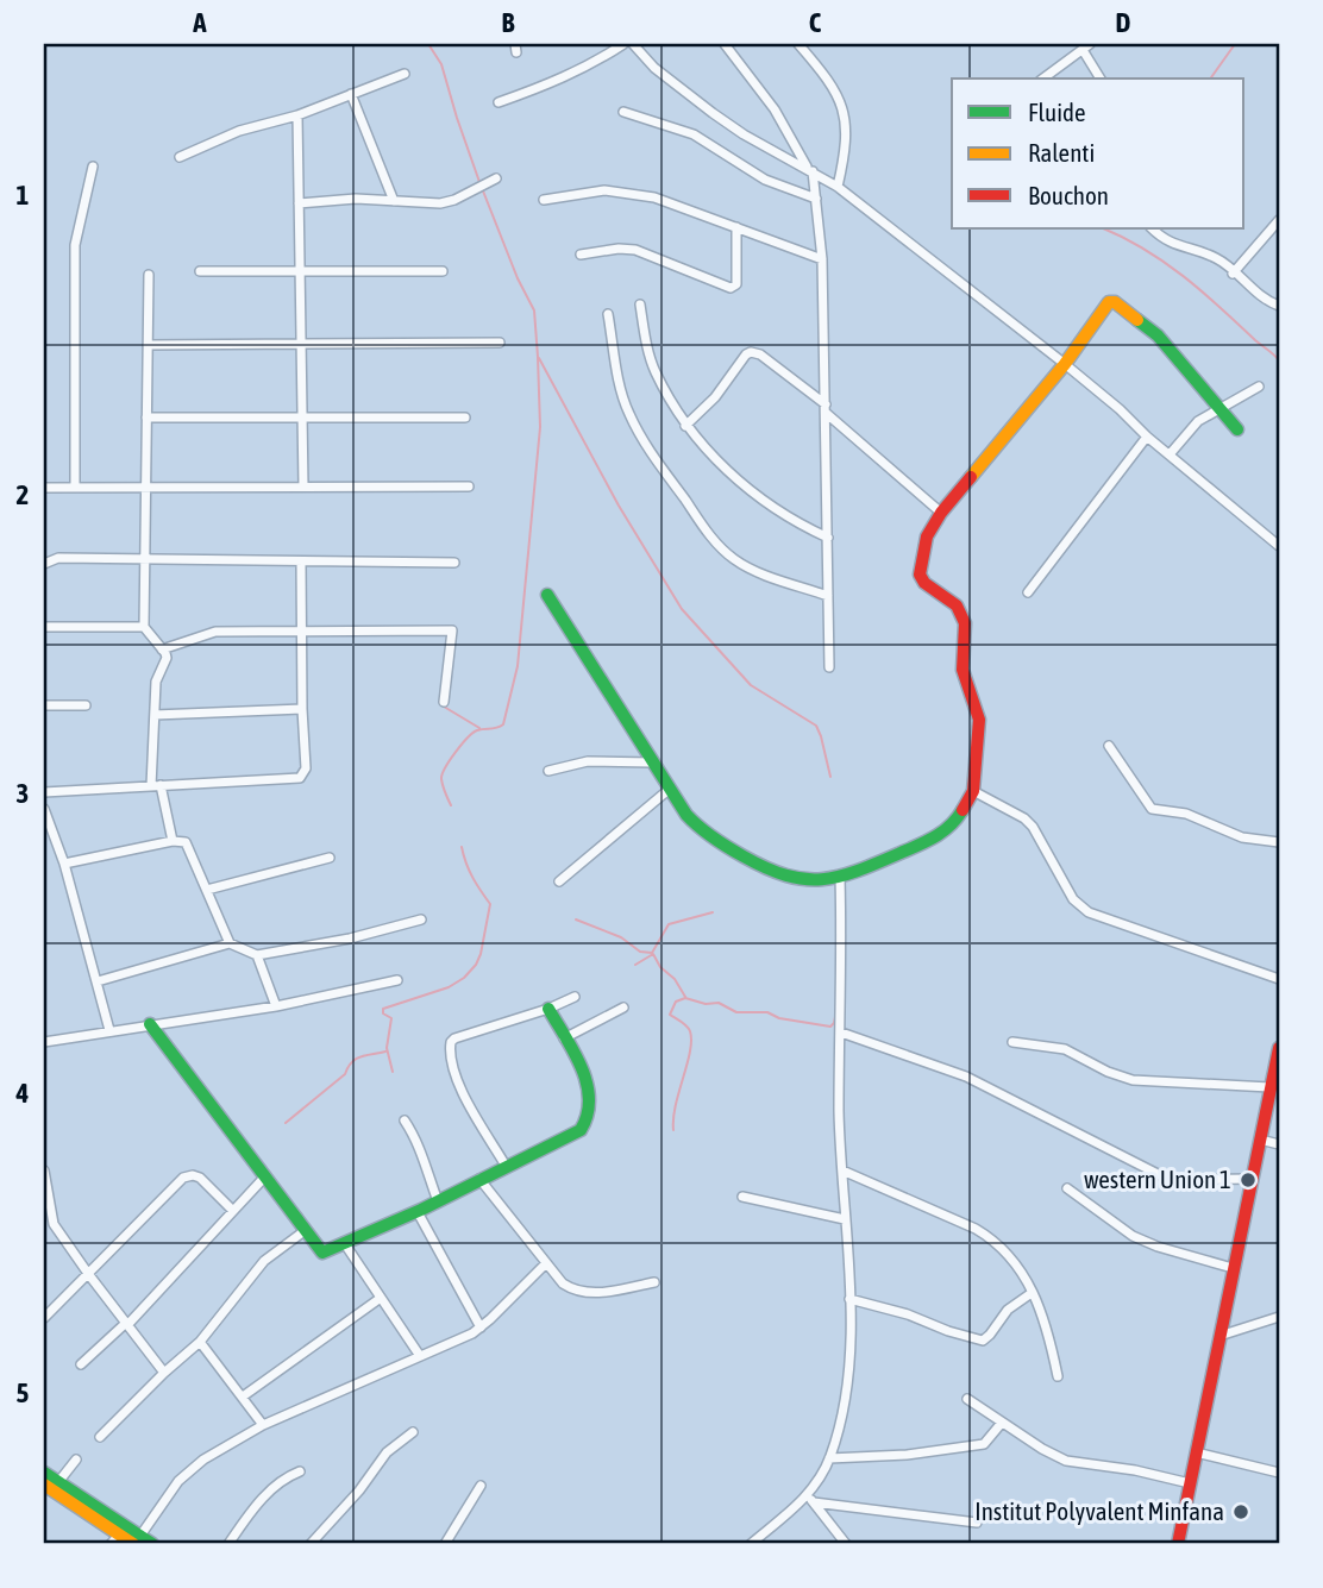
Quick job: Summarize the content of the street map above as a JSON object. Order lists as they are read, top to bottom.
{
  "places": ["western Union 1", "Institut Polyvalent Minfana"],
  "legend": ["Fluide", "Ralenti", "Bouchon"],
  "grid": {
    "columns": [
      "A",
      "B",
      "C",
      "D"
    ],
    "rows": [
      "1",
      "2",
      "3",
      "4",
      "5"
    ]
  }
}
